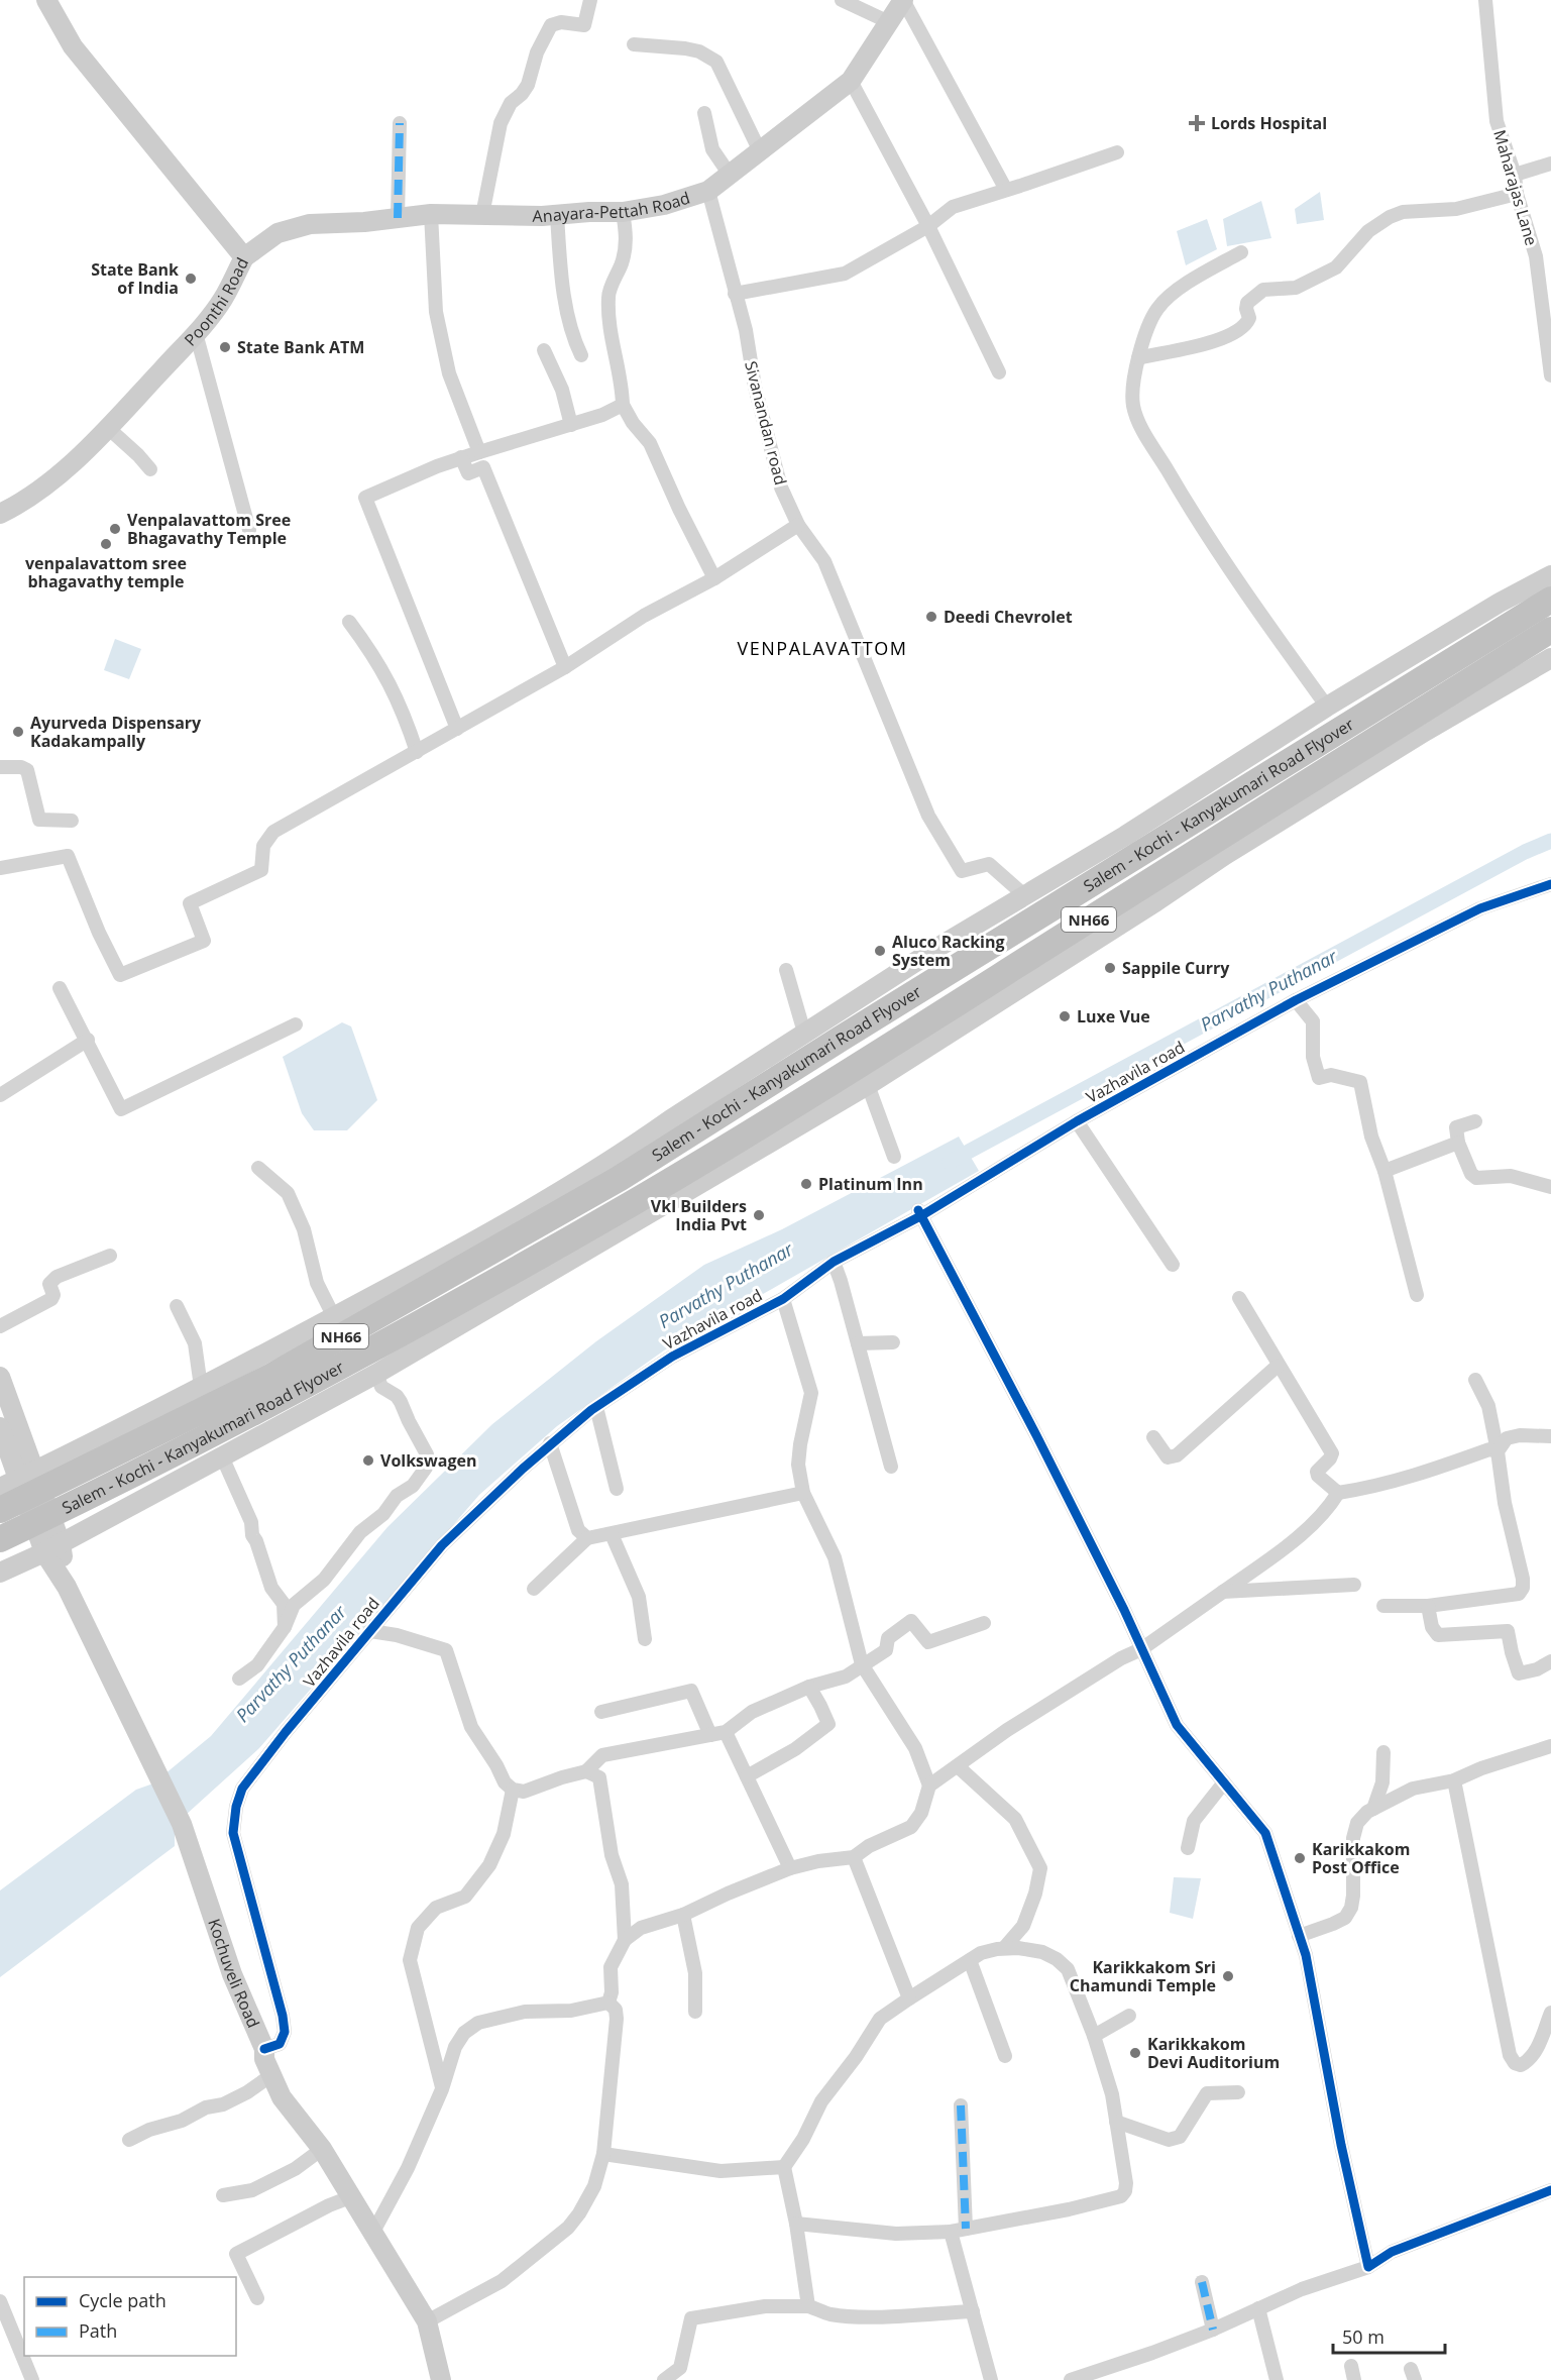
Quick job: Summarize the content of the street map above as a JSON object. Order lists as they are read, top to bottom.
{
  "streets": {
    "highway": ["Salem - Kochi - Kanyakumari Road Flyover", "NH66"],
    "street": [
      "Maharajas Lane",
      "Anayara-Pettah Road",
      "Poonthi Road",
      "Sivanandan road",
      "Vazhavila road",
      "Kochuveli Road"
    ]
  },
  "crossings": [
    ["Anayara-Pettah Road", "Poonthi Road"],
    ["Anayara-Pettah Road", "Sivanandan road"],
    ["Vazhavila road", "Kochuveli Road"]
  ],
  "districts": ["VENPALAVATTOM"],
  "water": ["Parvathy Puthanar"],
  "places": {
    "health": ["Lords Hospital"],
    "other": [
      "State Bank of India",
      "State Bank ATM",
      "Venpalavattom Sree Bhagavathy Temple",
      "venpalavattom sree bhagavathy temple",
      "Deedi Chevrolet",
      "Ayurveda Dispensary Kadakampally",
      "Aluco Racking System",
      "Sappile Curry",
      "Luxe Vue",
      "Platinum Inn",
      "Vkl Builders India Pvt",
      "Volkswagen",
      "Karikkakom Post Office",
      "Karikkakom Sri Chamundi Temple",
      "Karikkakom Devi Auditorium"
    ]
  },
  "legend": ["Cycle path", "Path"],
  "scale_bar": "50 m"
}
